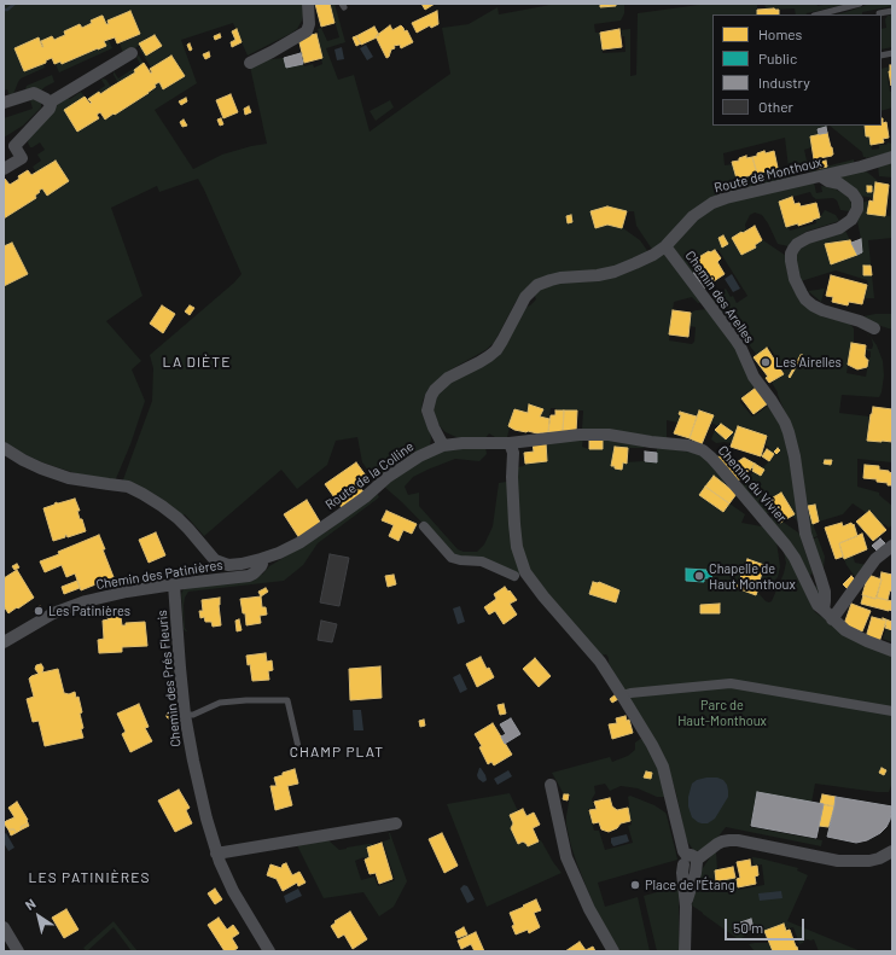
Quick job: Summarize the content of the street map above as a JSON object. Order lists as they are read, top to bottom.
{
  "streets": {
    "street": [
      "Route de Monthoux",
      "Chemin des Arelles",
      "Route de la Colline",
      "Chemin du Vivier",
      "Chemin des Patinières",
      "Chemin des Prés Fleuris"
    ]
  },
  "crossings": [
    ["Route de Monthoux", "Chemin des Arelles"],
    ["Route de Monthoux", "Route de la Colline"],
    ["Chemin des Arelles", "Chemin du Vivier"],
    ["Route de la Colline", "Chemin du Vivier"],
    ["Route de la Colline", "Chemin des Patinières"],
    ["Chemin des Patinières", "Chemin des Prés Fleuris"]
  ],
  "districts": ["LA DIÈTE", "CHAMP PLAT", "LES PATINIÈRES"],
  "parks": ["Parc de Haut-Monthoux"],
  "places": [
    "Les Airelles",
    "Chapelle de Haut Monthoux",
    "Les Patinières",
    "Place de l'Étang"
  ],
  "legend": [
    "Homes",
    "Public",
    "Industry",
    "Other"
  ],
  "scale_bar": "50 m",
  "north": "top left"
}
